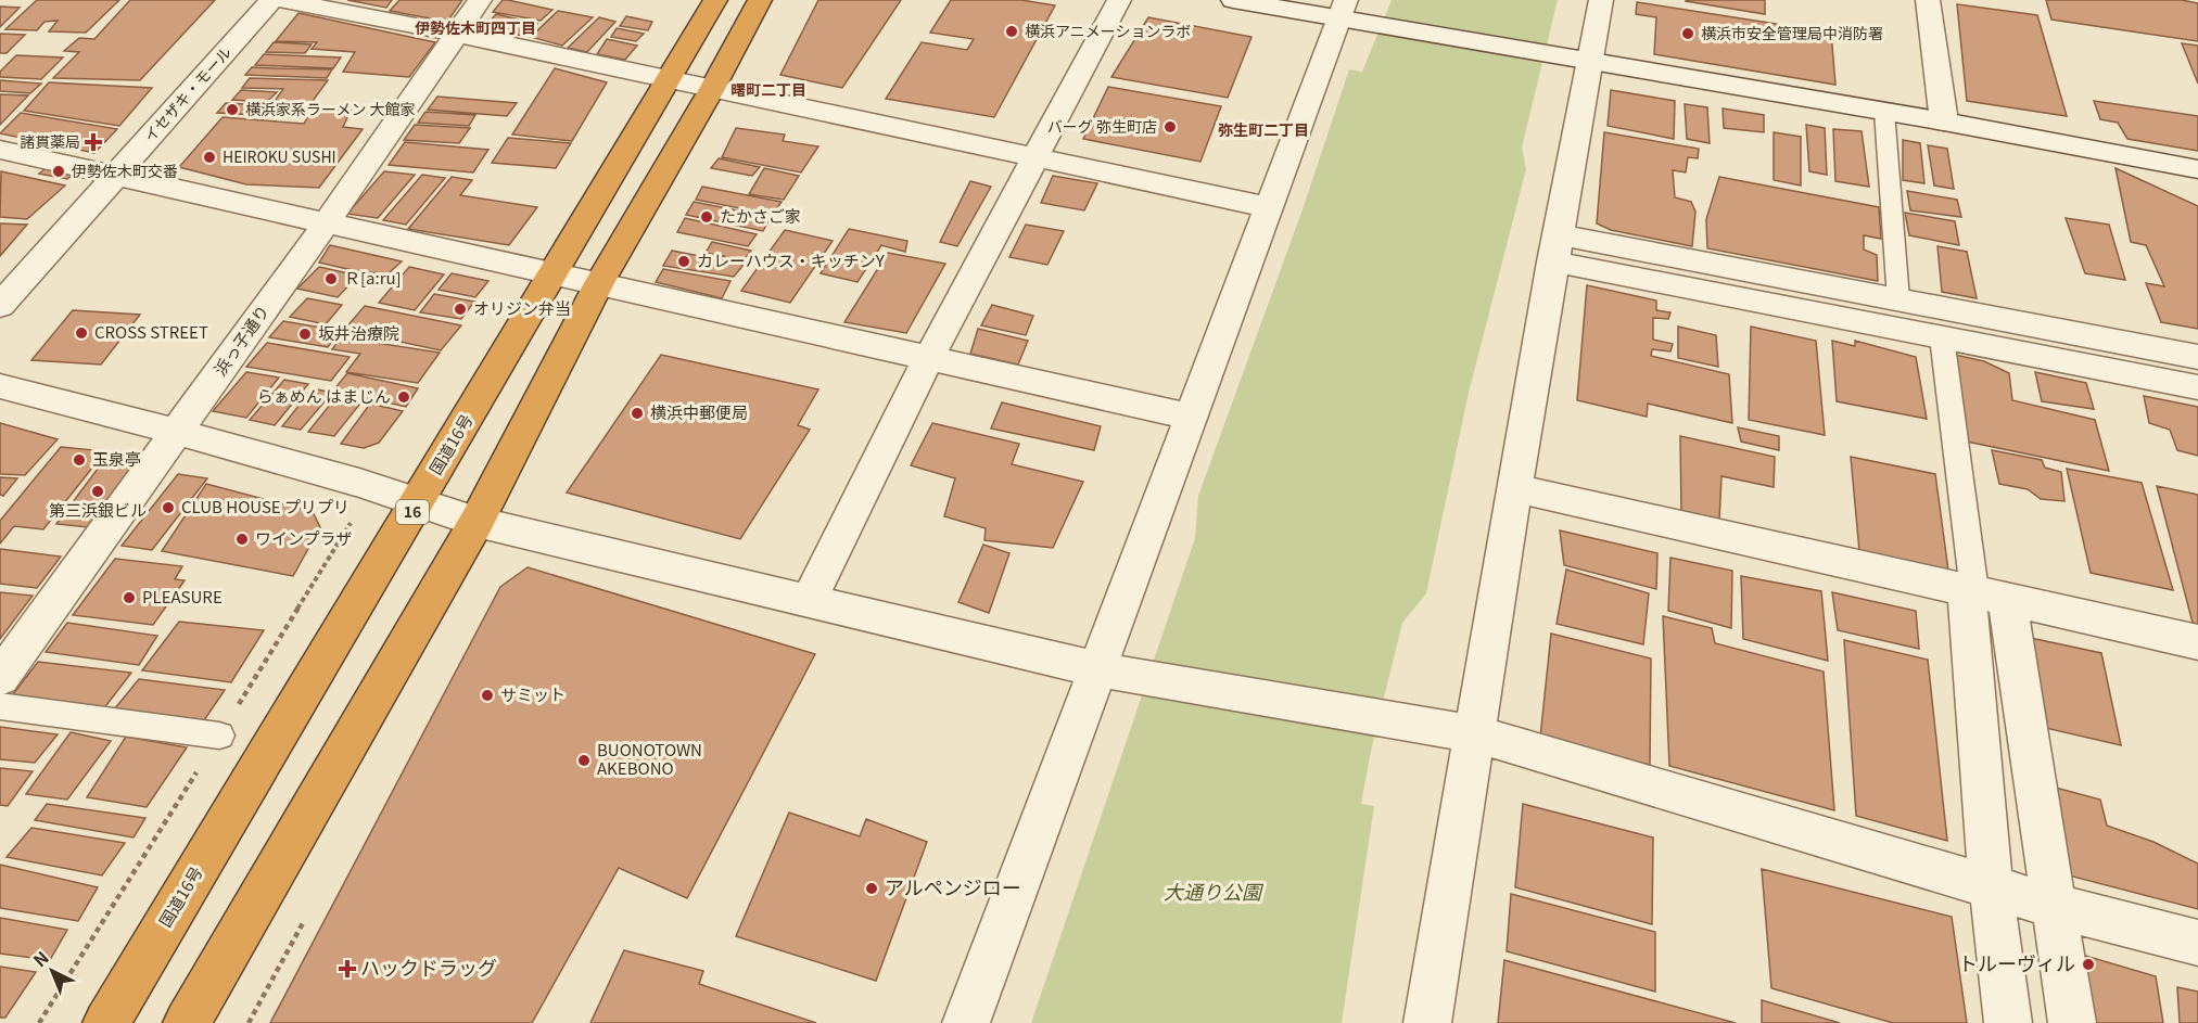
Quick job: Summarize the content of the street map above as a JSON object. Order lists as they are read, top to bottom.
{
  "streets": {
    "highway": ["国道16号", "16"],
    "street": ["イセザキ・モール", "浜っ子通り"]
  },
  "districts": ["伊勢佐木町四丁目", "曙町二丁目", "弥生町二丁目"],
  "parks": ["大通り公園"],
  "places": {
    "other": [
      "横浜アニメーションラボ",
      "横浜市安全管理局中消防署",
      "横浜家系ラーメン 大館家",
      "バーグ 弥生町店",
      "HEIROKU SUSHI",
      "伊勢佐木町交番",
      "たかさご家",
      "カレーハウス・キッチンY",
      "Ｒ[a:ru]",
      "オリジン弁当",
      "CROSS STREET",
      "坂井治療院",
      "らぁめん はまじん",
      "横浜中郵便局",
      "玉泉亭",
      "第三浜銀ビル",
      "CLUB HOUSE プリプリ",
      "ワインプラザ",
      "PLEASURE",
      "サミット",
      "BUONOTOWN AKEBONO",
      "アルペンジロー",
      "トルーヴィル"
    ],
    "health": ["諸貫薬局", "ハックドラッグ"]
  },
  "north": "top left"
}
